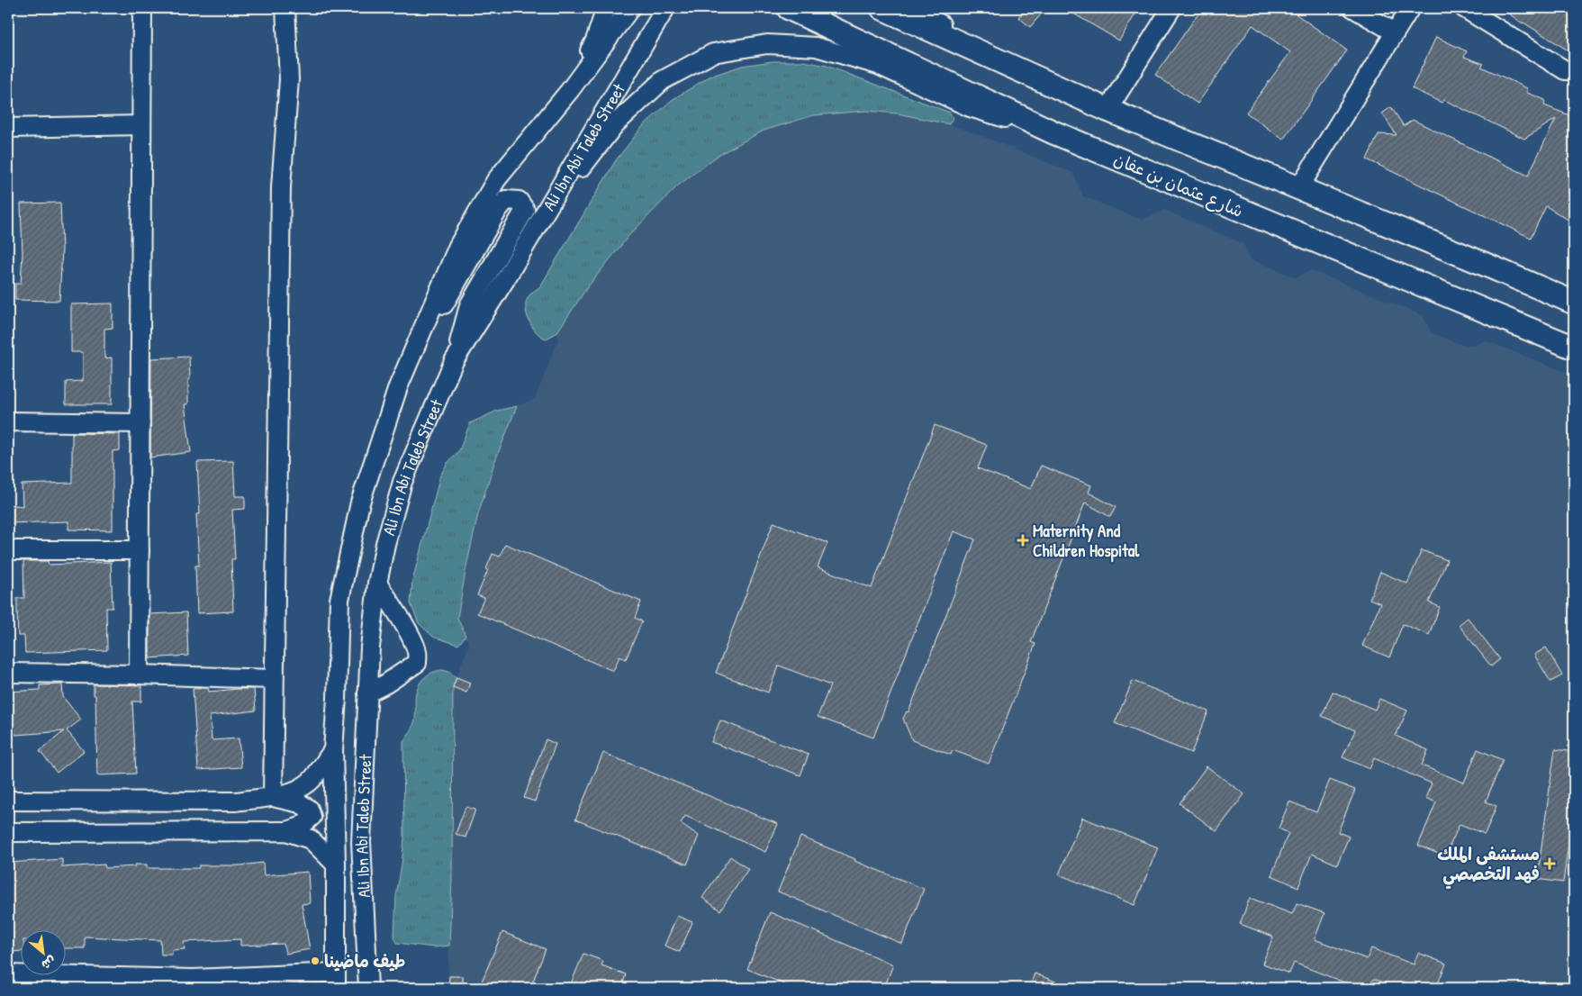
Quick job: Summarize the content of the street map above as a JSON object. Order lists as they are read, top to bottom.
{
  "streets": {
    "main road": ["شارع عثمان بن عفان"],
    "street": ["Ali Ibn Abi Taleb Street"]
  },
  "places": {
    "health": ["Maternity And Children Hospital", "مستشفى الملك فهد التخصصي"],
    "other": ["طيف ماضينا"]
  },
  "north": "bottom right"
}
